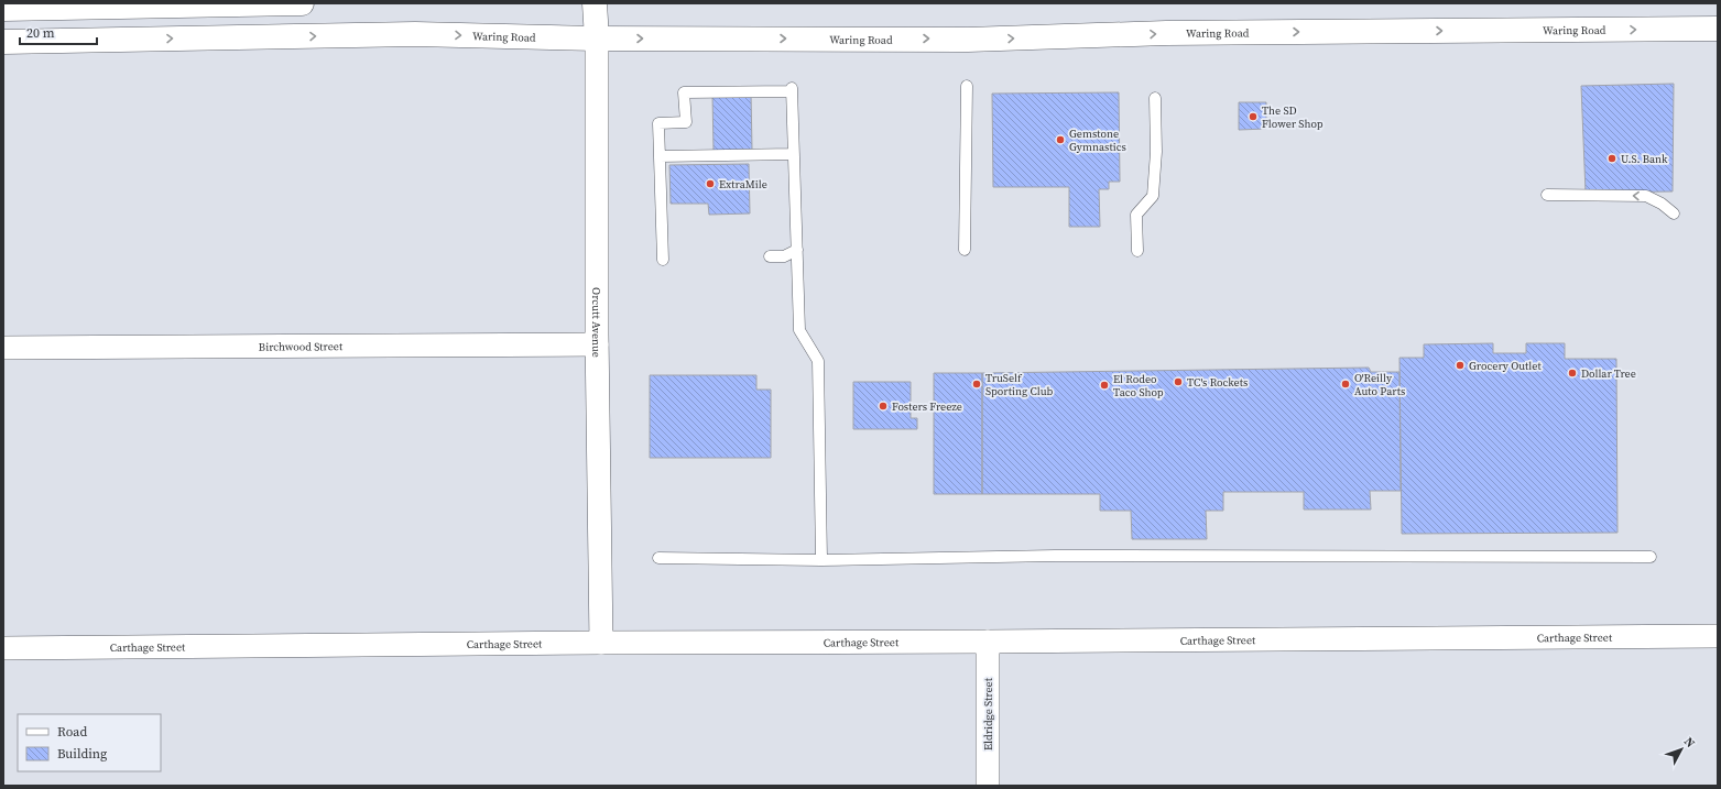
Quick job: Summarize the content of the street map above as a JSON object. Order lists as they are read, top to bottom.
{
  "streets": {
    "main road": ["Waring Road", "Orcutt Avenue"],
    "street": ["Birchwood Street", "Carthage Street", "Eldridge Street"]
  },
  "crossings": [
    ["Waring Road", "Orcutt Avenue"],
    ["Orcutt Avenue", "Birchwood Street"],
    ["Orcutt Avenue", "Carthage Street"],
    ["Carthage Street", "Eldridge Street"]
  ],
  "one_way": ["Waring Road"],
  "places": [
    "The SD Flower Shop",
    "Gemstone Gymnastics",
    "U.S. Bank",
    "ExtraMile",
    "Grocery Outlet",
    "Dollar Tree",
    "TC's Rockets",
    "TruSelf Sporting Club",
    "O'Reilly Auto Parts",
    "El Rodeo Taco Shop",
    "Fosters Freeze"
  ],
  "legend": ["Road", "Building"],
  "scale_bar": "20 m",
  "north": "top right"
}
